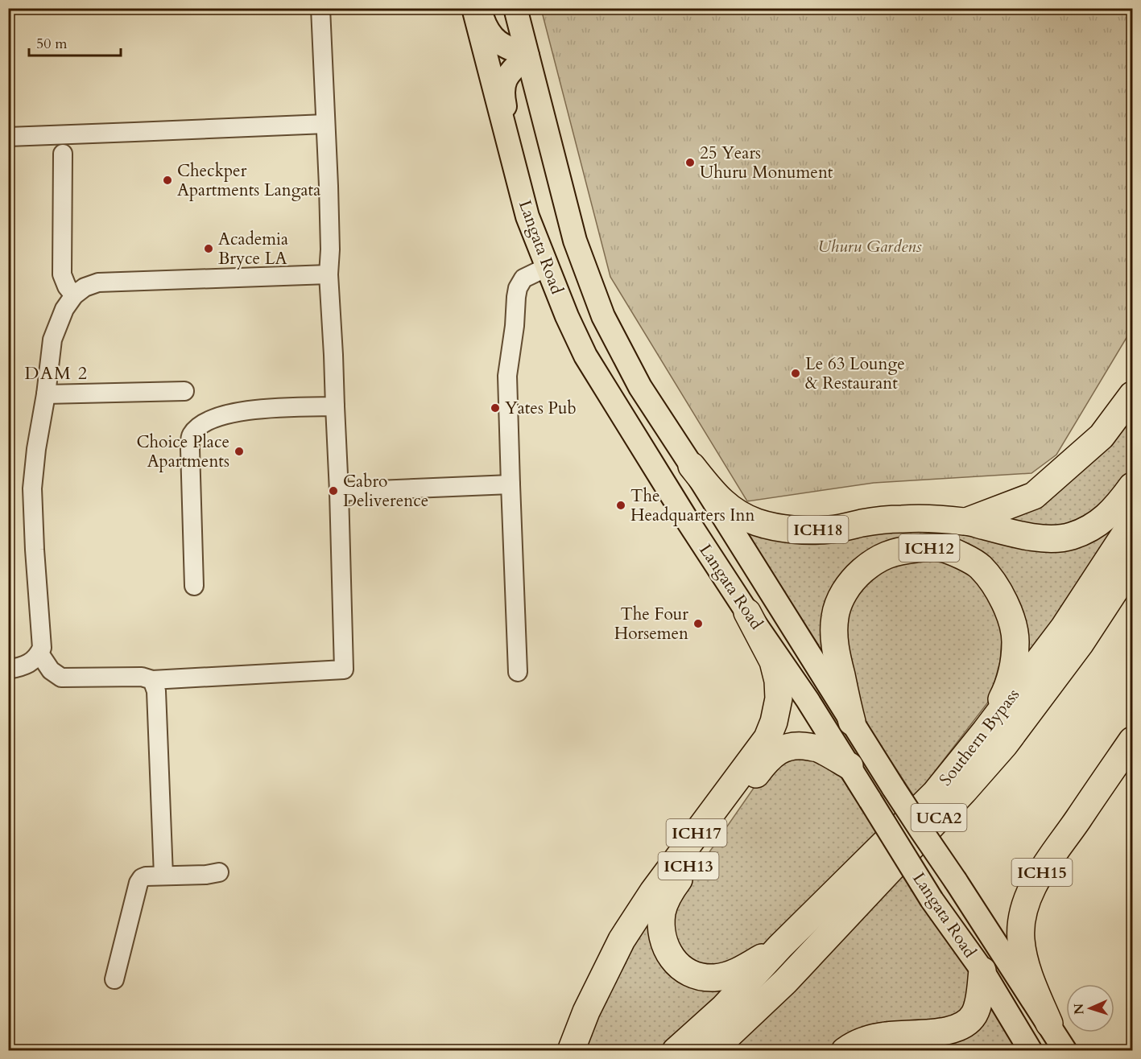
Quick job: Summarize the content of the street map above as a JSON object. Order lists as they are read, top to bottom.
{
  "streets": {
    "highway": [
      "ICH18",
      "ICH12",
      "Southern Bypass",
      "UCA2",
      "ICH17",
      "ICH13",
      "ICH15"
    ],
    "main road": ["Langata Road"]
  },
  "crossings": [
    ["Langata Road", "ICH18"],
    ["Langata Road", "ICH12"],
    ["Langata Road", "ICH17"],
    ["Langata Road", "ICH13"],
    ["Langata Road", "ICH15"],
    ["ICH12", "Southern Bypass"],
    ["Southern Bypass", "ICH13"]
  ],
  "districts": ["DAM 2"],
  "parks": ["Uhuru Gardens"],
  "places": [
    "25 Years Uhuru Monument",
    "Checkper Apartments Langata",
    "Academia Bryce LA",
    "Le 63 Lounge & Restaurant",
    "Yates Pub",
    "Choice Place Apartments",
    "Cabro Deliverence",
    "The Headquarters Inn",
    "The Four Horsemen"
  ],
  "scale_bar": "50 m",
  "north": "left"
}
